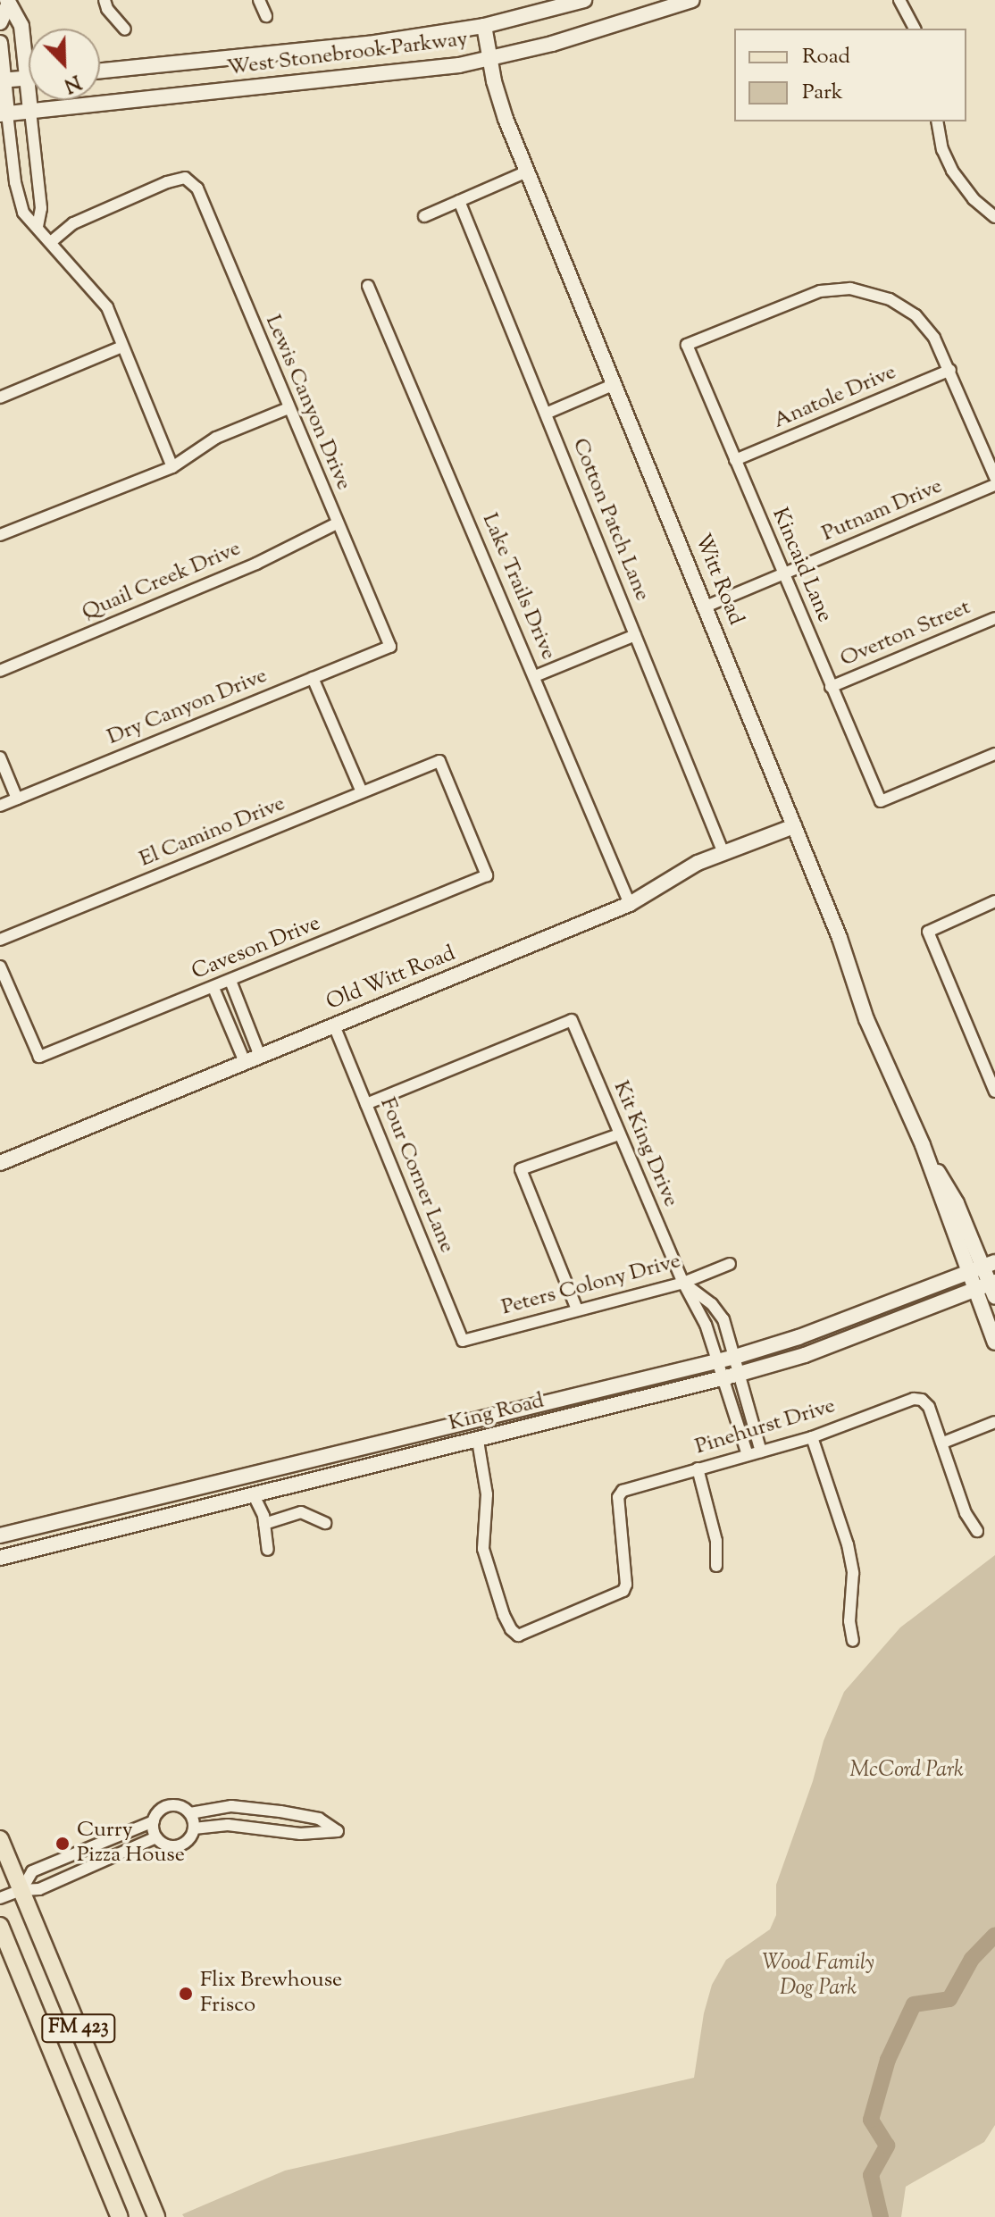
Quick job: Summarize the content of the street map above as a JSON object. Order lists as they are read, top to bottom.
{
  "streets": {
    "main road": ["FM 423"],
    "street": [
      "West Stonebrook Parkway",
      "Anatole Drive",
      "Lewis Canyon Drive",
      "Putnam Drive",
      "Cotton Patch Lane",
      "Kincaid Lane",
      "Witt Road",
      "Quail Creek Drive",
      "Lake Trails Drive",
      "Overton Street",
      "Dry Canyon Drive",
      "El Camino Drive",
      "Caveson Drive",
      "Old Witt Road",
      "Kit King Drive",
      "Four Corner Lane",
      "Peters Colony Drive",
      "King Road",
      "Pinehurst Drive"
    ]
  },
  "crossings": [
    ["West Stonebrook Parkway", "Witt Road"],
    ["Anatole Drive", "Kincaid Lane"],
    ["Lewis Canyon Drive", "Quail Creek Drive"],
    ["Lewis Canyon Drive", "Dry Canyon Drive"],
    ["Putnam Drive", "Kincaid Lane"],
    ["Putnam Drive", "Witt Road"],
    ["Cotton Patch Lane", "Old Witt Road"],
    ["Kincaid Lane", "Overton Street"],
    ["Witt Road", "Old Witt Road"],
    ["Witt Road", "King Road"],
    ["Lake Trails Drive", "Old Witt Road"],
    ["El Camino Drive", "Caveson Drive"],
    ["Old Witt Road", "Four Corner Lane"],
    ["Kit King Drive", "Four Corner Lane"],
    ["Kit King Drive", "Peters Colony Drive"],
    ["Kit King Drive", "King Road"],
    ["Kit King Drive", "Pinehurst Drive"],
    ["Four Corner Lane", "Peters Colony Drive"],
    ["King Road", "Pinehurst Drive"]
  ],
  "parks": ["McCord Park", "Wood Family Dog Park"],
  "places": ["Curry Pizza House", "Flix Brewhouse Frisco"],
  "legend": ["Road", "Park"],
  "north": "bottom right"
}
